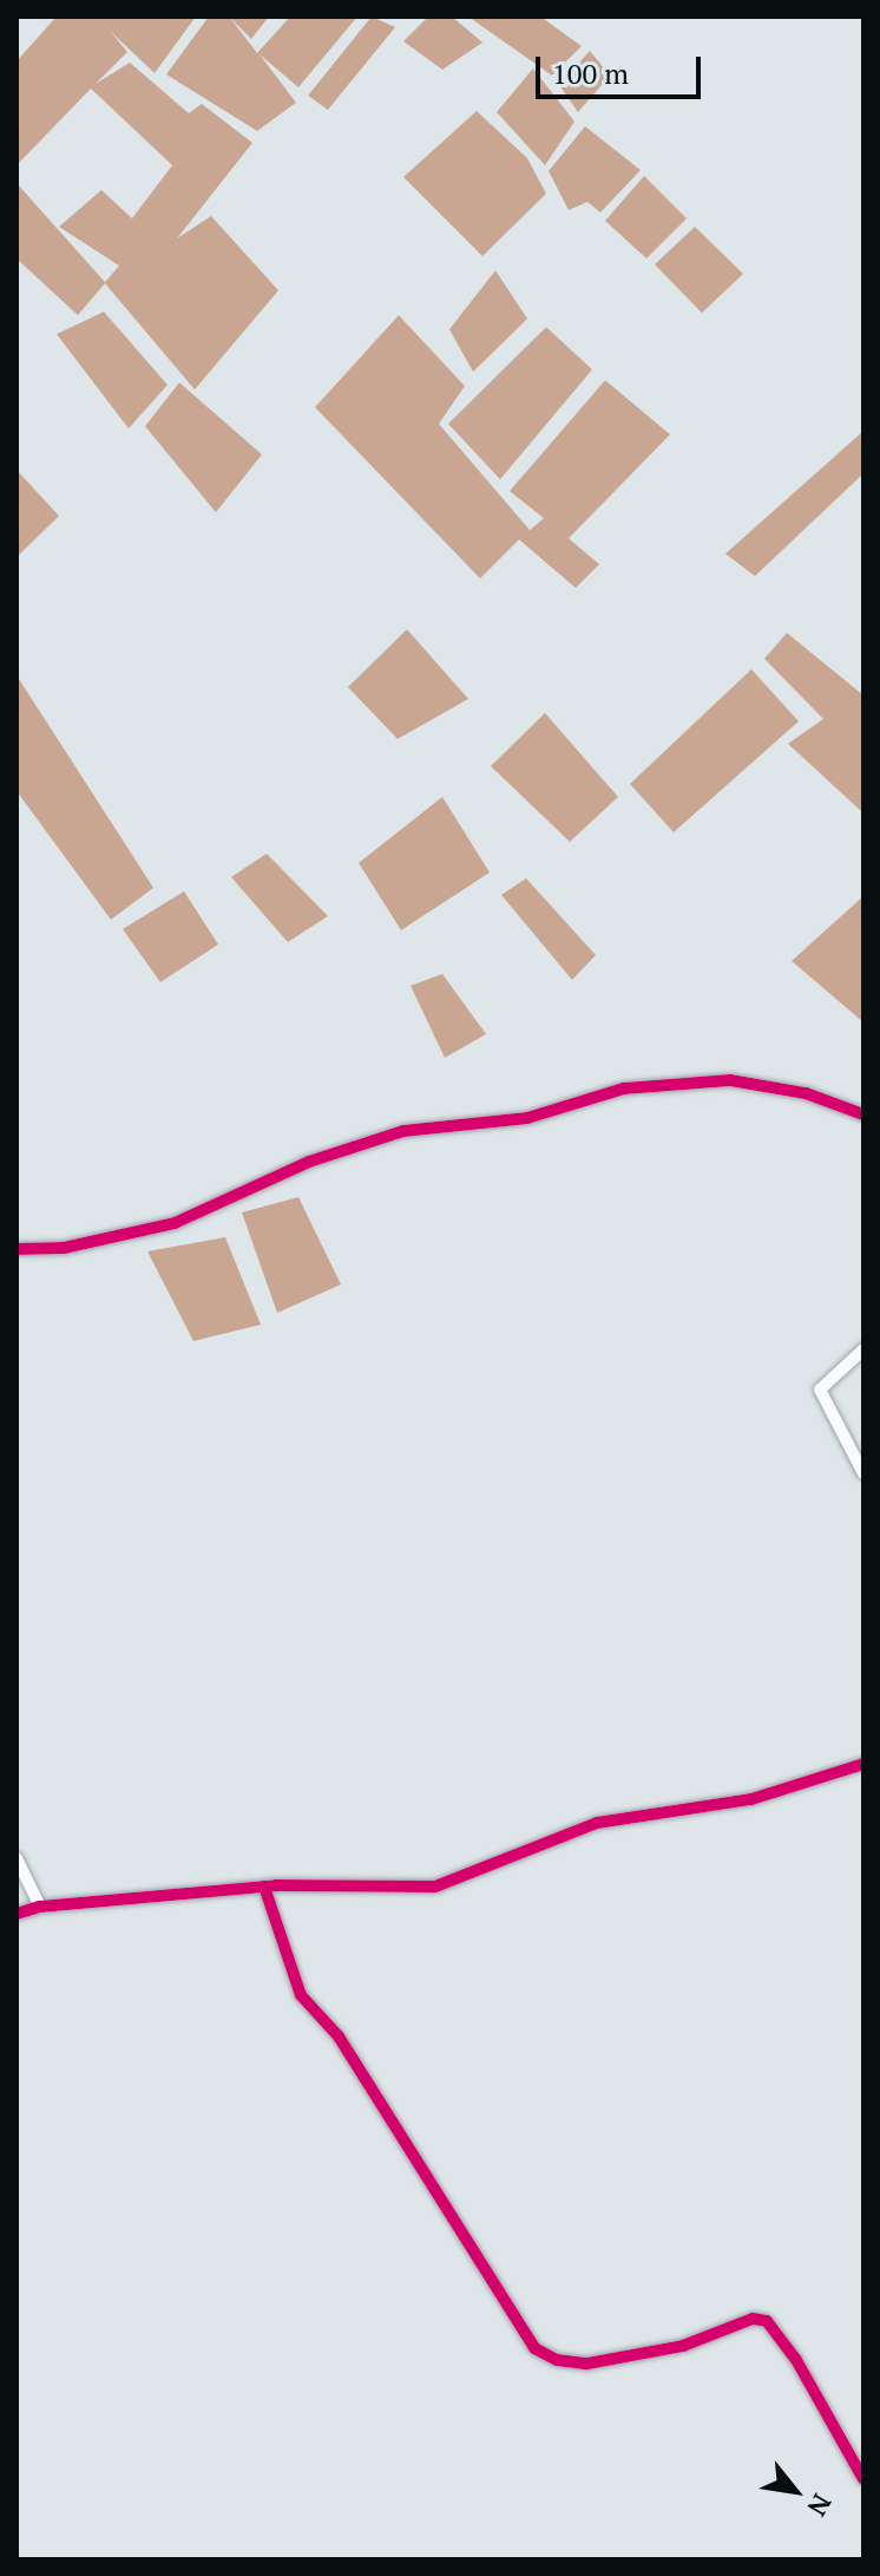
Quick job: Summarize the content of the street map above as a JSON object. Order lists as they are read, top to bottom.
{
  "scale_bar": "100 m",
  "north": "bottom right"
}
